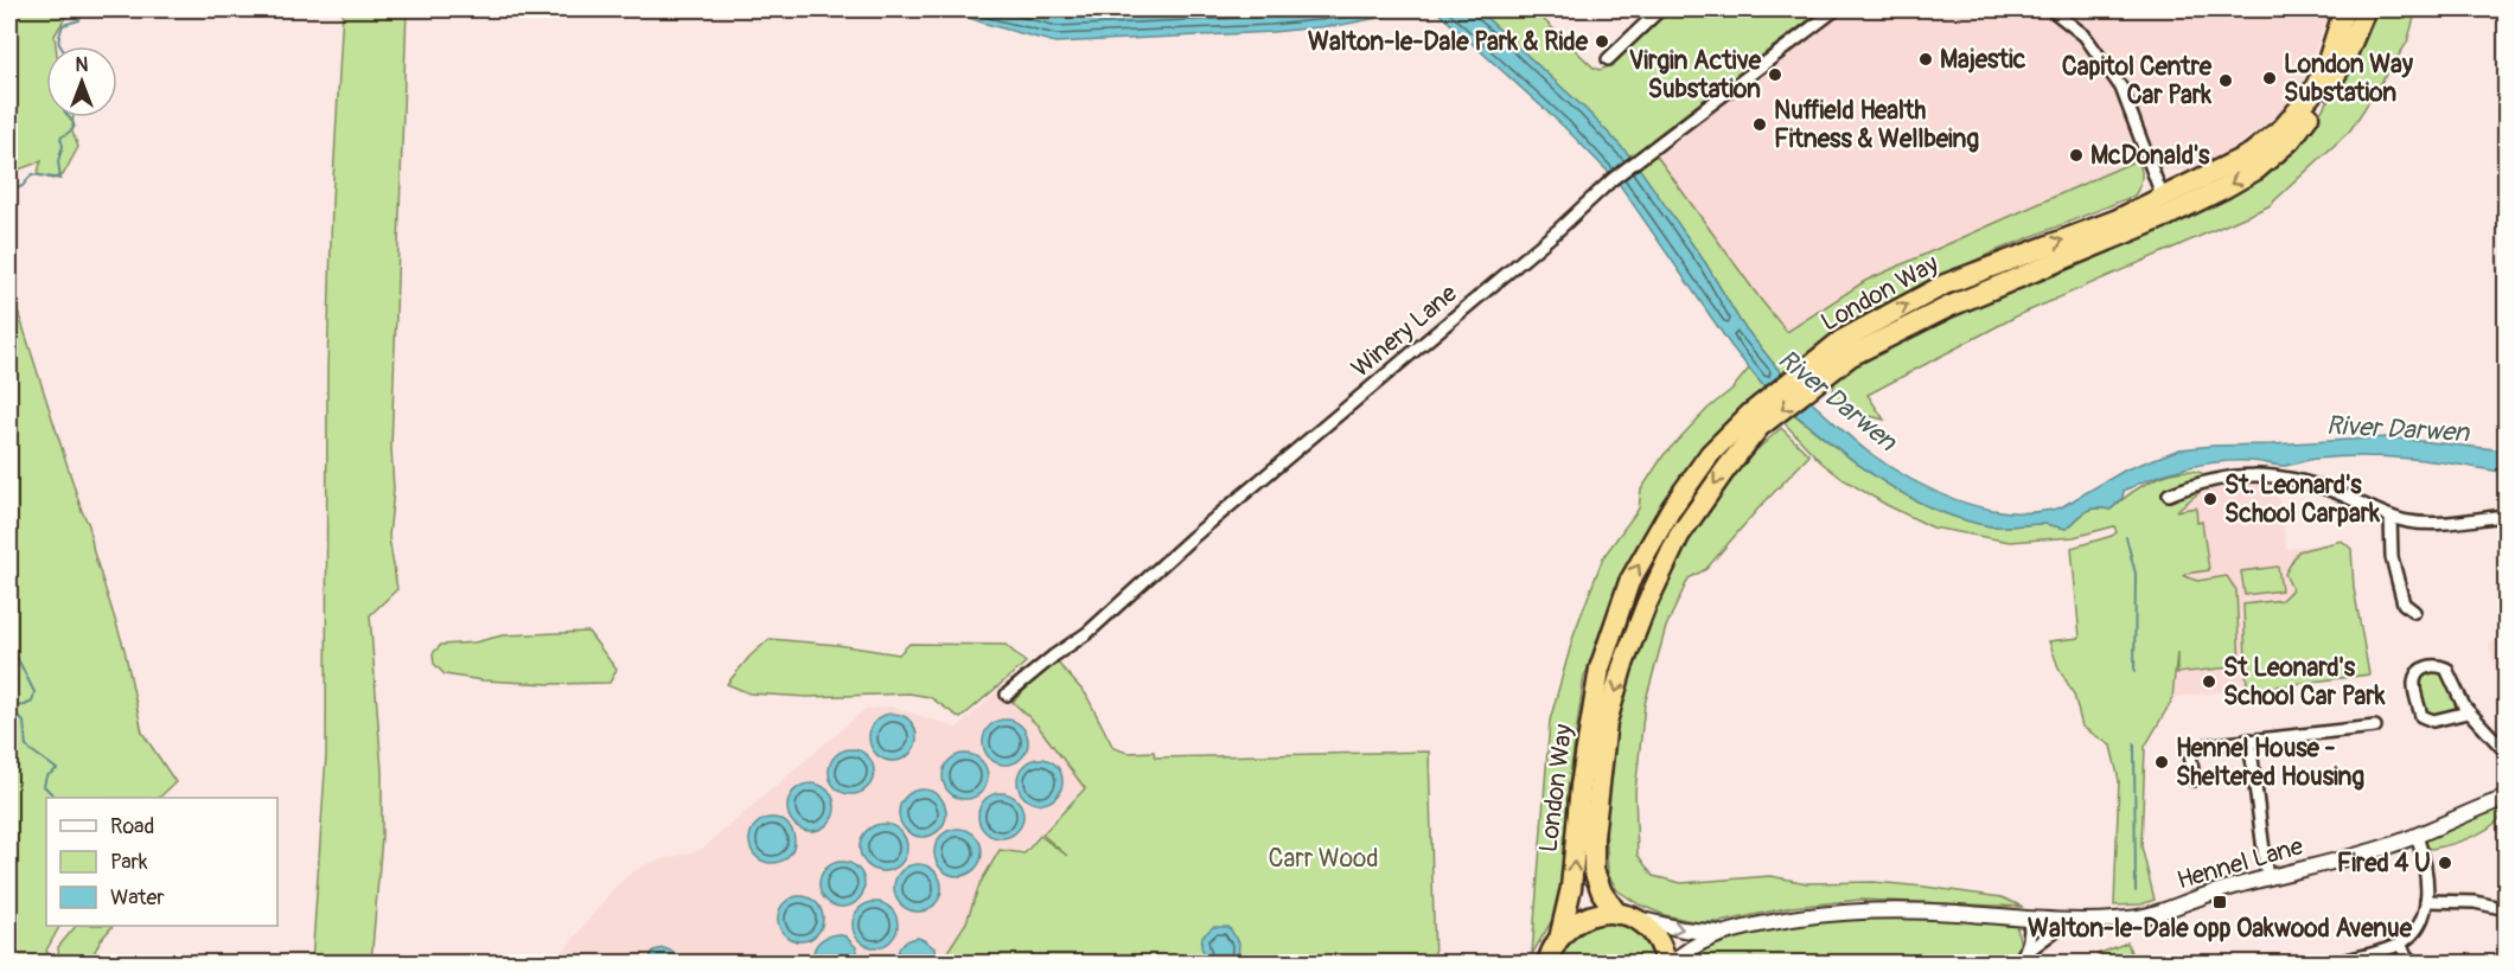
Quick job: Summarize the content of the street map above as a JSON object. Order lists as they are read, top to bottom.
{
  "streets": {
    "highway": ["London Way"],
    "main road": ["Hennel Lane"],
    "street": ["Winery Lane"]
  },
  "crossings": [
    ["London Way", "Hennel Lane"]
  ],
  "water": ["River Darwen"],
  "parks": ["Carr Wood"],
  "places": {
    "other": [
      "Walton-le-Dale Park & Ride",
      "Majestic",
      "Virgin Active Substation",
      "London Way Substation",
      "Capitol Centre Car Park",
      "Nuffield Health Fitness & Wellbeing",
      "McDonald's",
      "St. Leonard's School Carpark",
      "St Leonard's School Car Park",
      "Hennel House - Sheltered Housing",
      "Fired 4 U"
    ],
    "transit": ["Walton-le-Dale opp Oakwood Avenue"]
  },
  "legend": ["Road", "Park", "Water"],
  "north": "top"
}
